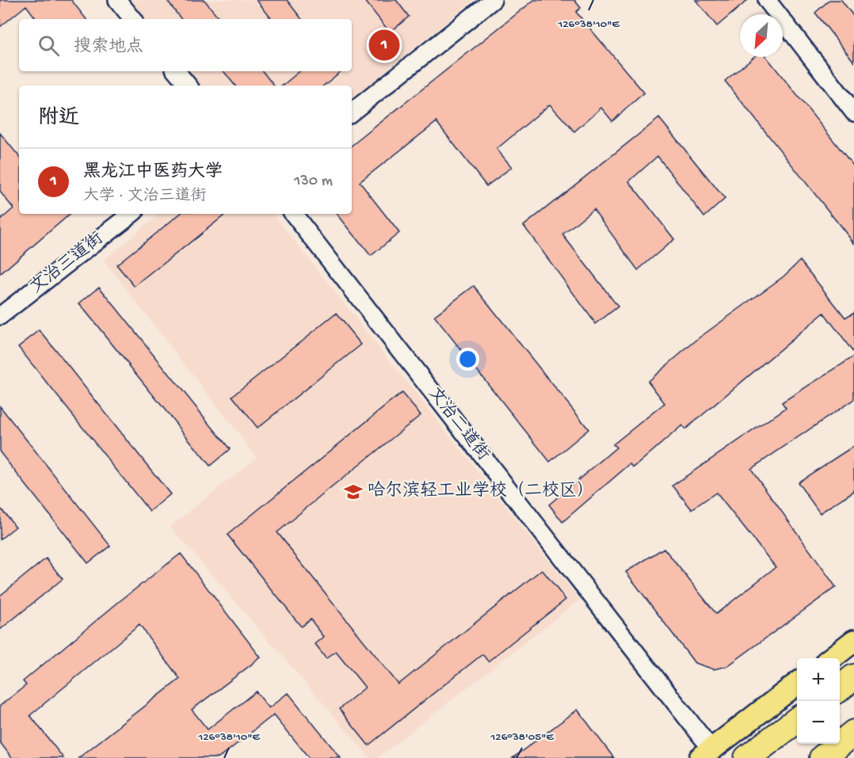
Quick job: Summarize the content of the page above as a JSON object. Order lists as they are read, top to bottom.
{
  "streets": {
    "street": ["文治三道街", "文治二道街"]
  },
  "places": {
    "school or university": ["哈尔滨轻工业学校（二校区）"]
  },
  "north": "bottom left",
  "page": {
    "search": "搜索地点",
    "pins": "1",
    "heading": "附近",
    "list": [
      {
        "mark": "1",
        "name": "黑龙江中医药大学",
        "note": "大学 · 文治三道街",
        "value": "130 m"
      }
    ],
    "map_buttons": ["+", "−"]
  },
  "coordinates": ["126°38'10\"E", "126°38'05\"E"]
}
